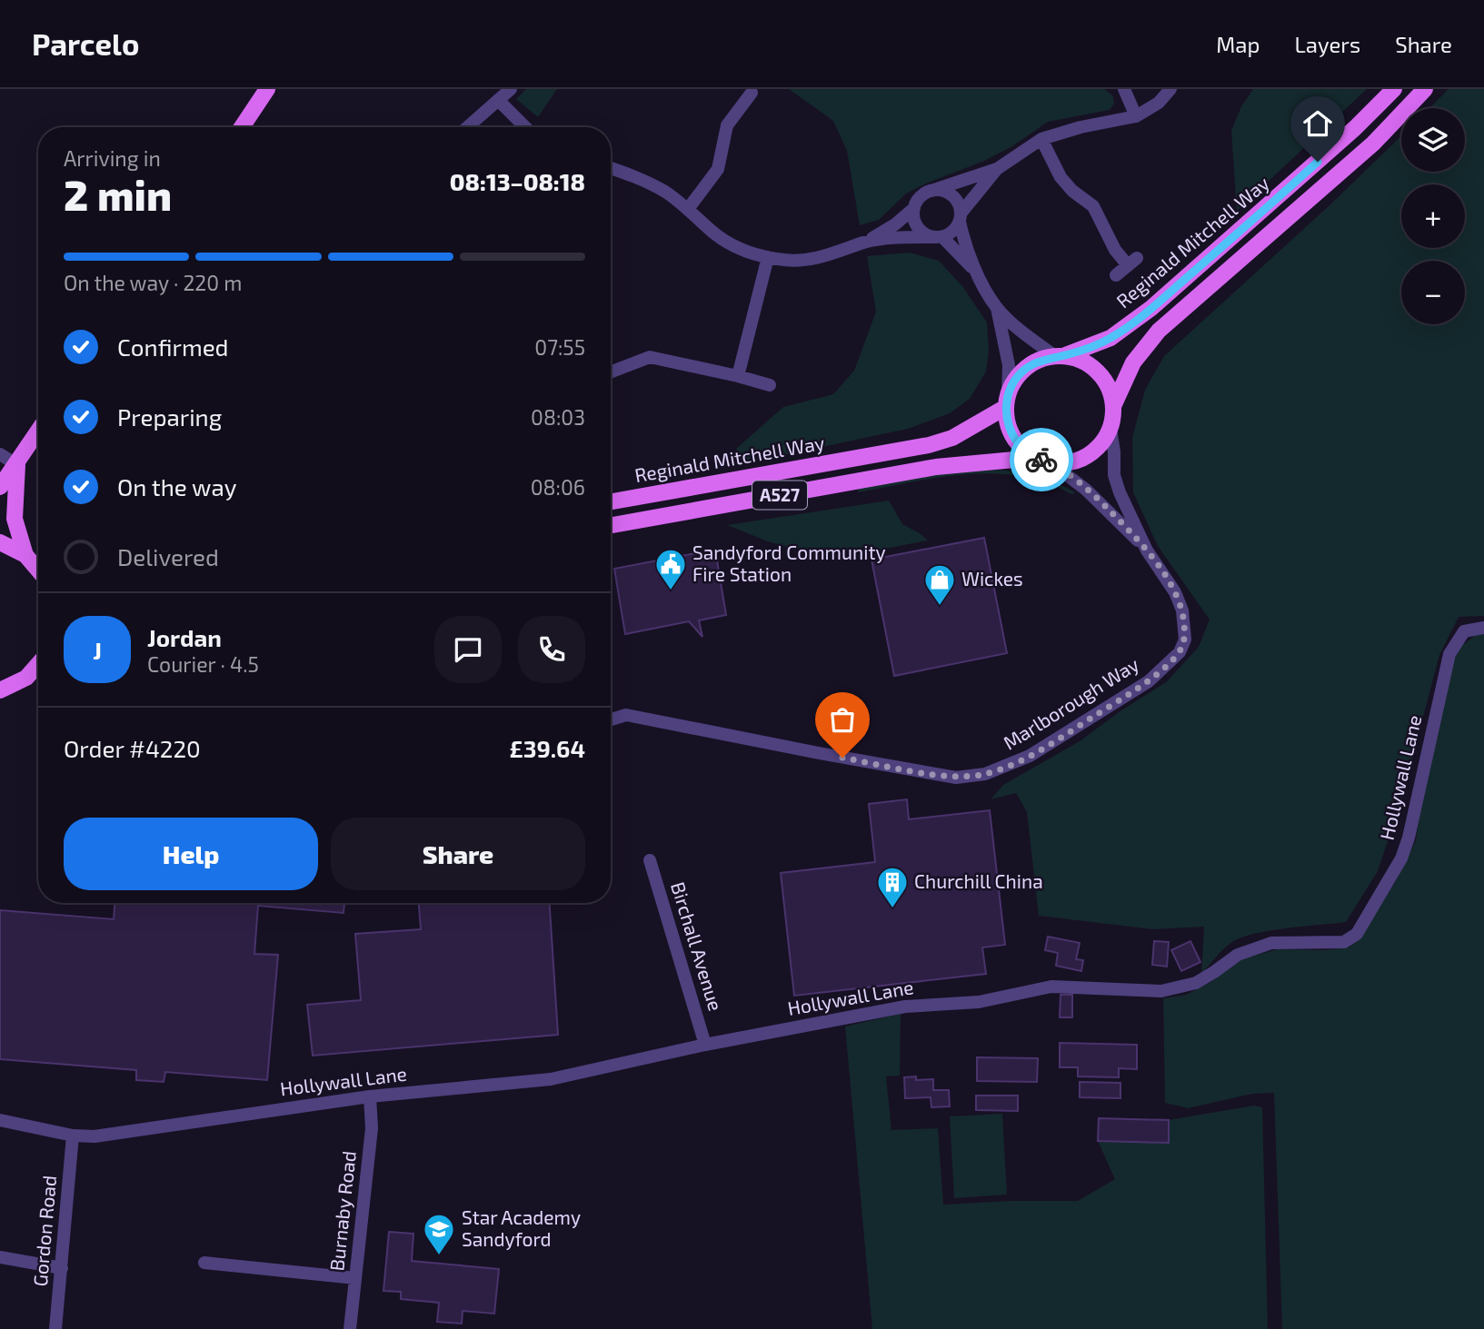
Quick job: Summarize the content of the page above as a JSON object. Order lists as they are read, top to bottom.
{
  "streets": {
    "main road": ["Reginald Mitchell Way", "A527"],
    "street": [
      "Marlborough Way",
      "Hollywall Lane",
      "Birchall Avenue",
      "Burnaby Road",
      "Gordon Road"
    ]
  },
  "crossings": [
    ["Reginald Mitchell Way", "A527"],
    ["Reginald Mitchell Way", "Marlborough Way"],
    ["A527", "Marlborough Way"],
    ["Hollywall Lane", "Birchall Avenue"],
    ["Hollywall Lane", "Burnaby Road"],
    ["Hollywall Lane", "Gordon Road"]
  ],
  "places": {
    "public building": ["Sandyford Community Fire Station"],
    "shop": ["Wickes"],
    "building": ["Churchill China"],
    "school or university": ["Star Academy Sandyford"]
  },
  "page": {
    "header": "Parcelo",
    "nav": ["Map", "Layers", "Share"],
    "map_buttons": ["+", "−"],
    "heading": ["2 min", "Arriving in", "08:13–08:18"],
    "panel": [
      "Jordan",
      "Courier · 4.5",
      "Order #4220",
      "£39.64"
    ],
    "bar": "On the way · 220 m",
    "list": [
      ["Confirmed", "07:55"],
      ["Preparing", "08:03"],
      ["On the way", "08:06"],
      "Delivered"
    ],
    "round": "J",
    "buttons": ["Help", "Share"]
  }
}
